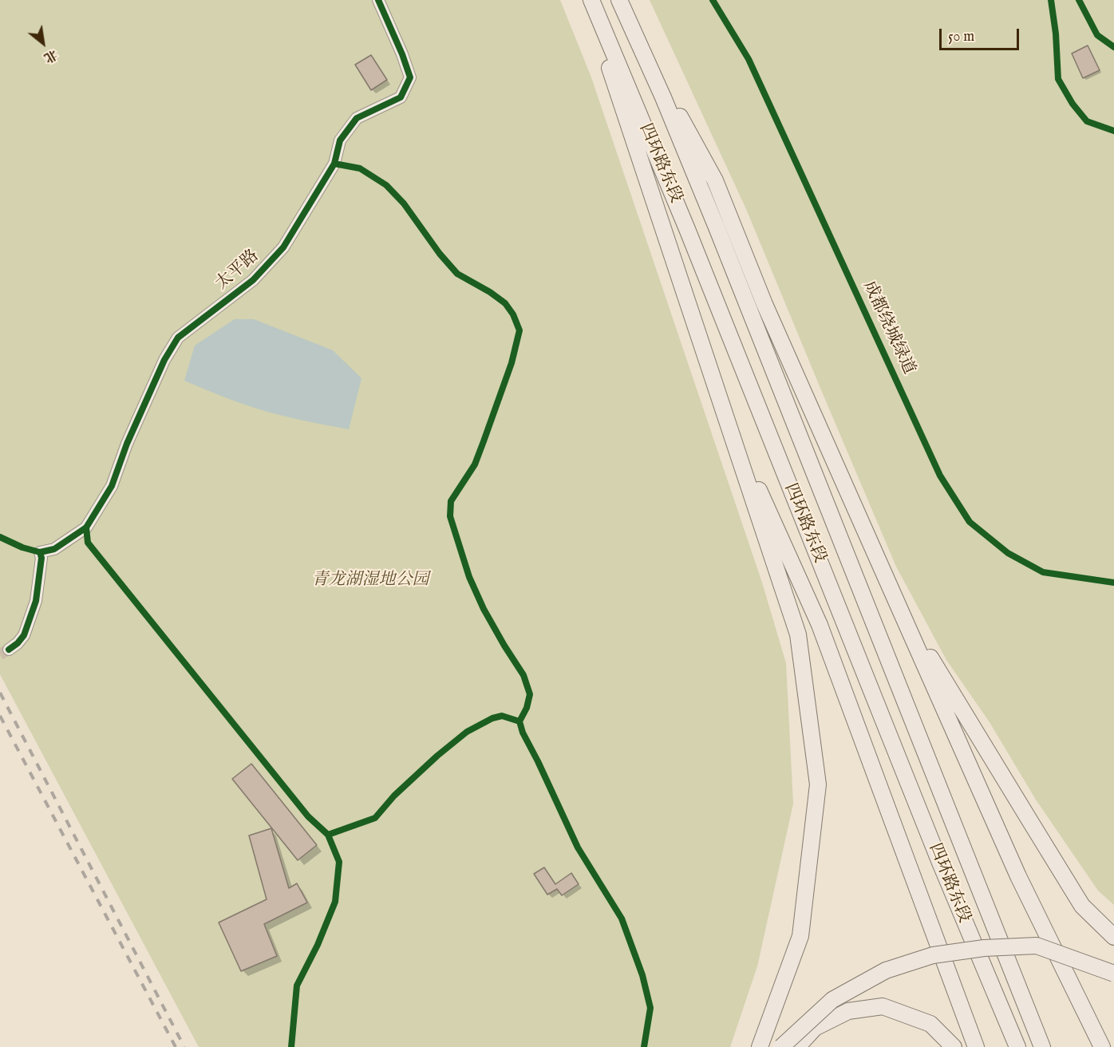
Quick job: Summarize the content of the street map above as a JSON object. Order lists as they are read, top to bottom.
{
  "streets": {
    "highway": ["四环路东段"],
    "street": ["太平路"],
    "cycle path": ["成都绕城绿道"]
  },
  "parks": ["青龙湖湿地公园"],
  "scale_bar": "50 m",
  "north": "bottom right"
}
